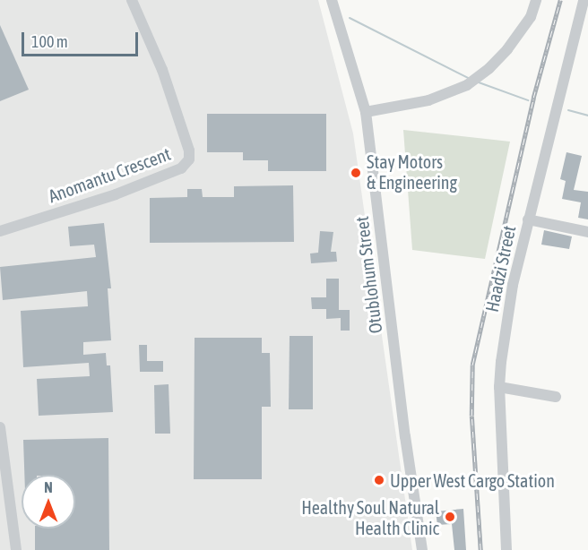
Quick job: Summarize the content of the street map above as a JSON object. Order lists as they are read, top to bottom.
{
  "streets": {
    "street": ["Anomantu Crescent", "Haadzi Street", "Otublohum Street"]
  },
  "places": ["Stay Motors & Engineering", "Upper West Cargo Station", "Healthy Soul Natural Health Clinic"],
  "scale_bar": "100 m",
  "north": "top"
}
